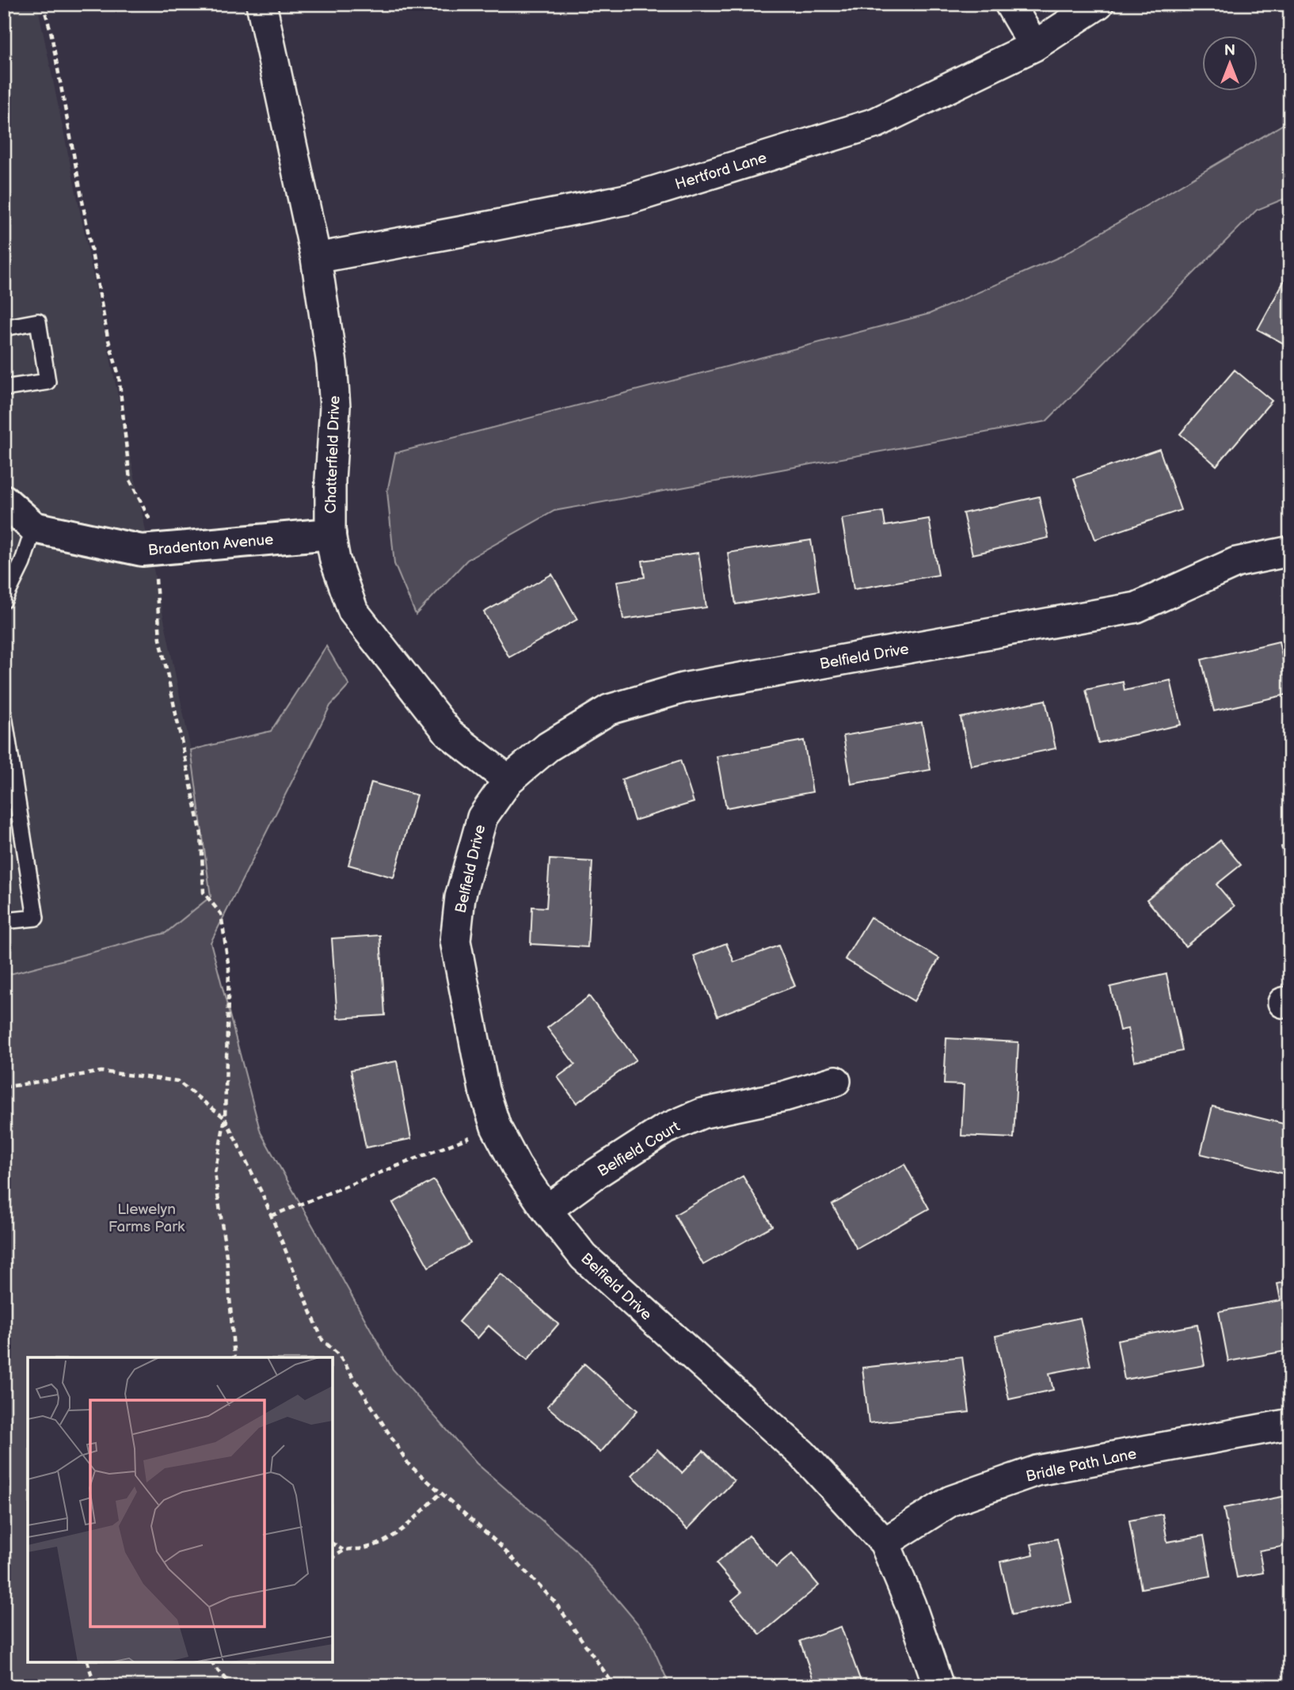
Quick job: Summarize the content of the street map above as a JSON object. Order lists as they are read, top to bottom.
{
  "streets": {
    "street": [
      "Hertford Lane",
      "Chatterfield Drive",
      "Bradenton Avenue",
      "Belfield Drive",
      "Belfield Court",
      "Bridle Path Lane"
    ]
  },
  "crossings": [
    ["Hertford Lane", "Chatterfield Drive"],
    ["Chatterfield Drive", "Bradenton Avenue"],
    ["Chatterfield Drive", "Belfield Drive"],
    ["Belfield Drive", "Belfield Court"],
    ["Belfield Drive", "Bridle Path Lane"]
  ],
  "parks": ["Llewelyn Farms Park"],
  "north": "top"
}
